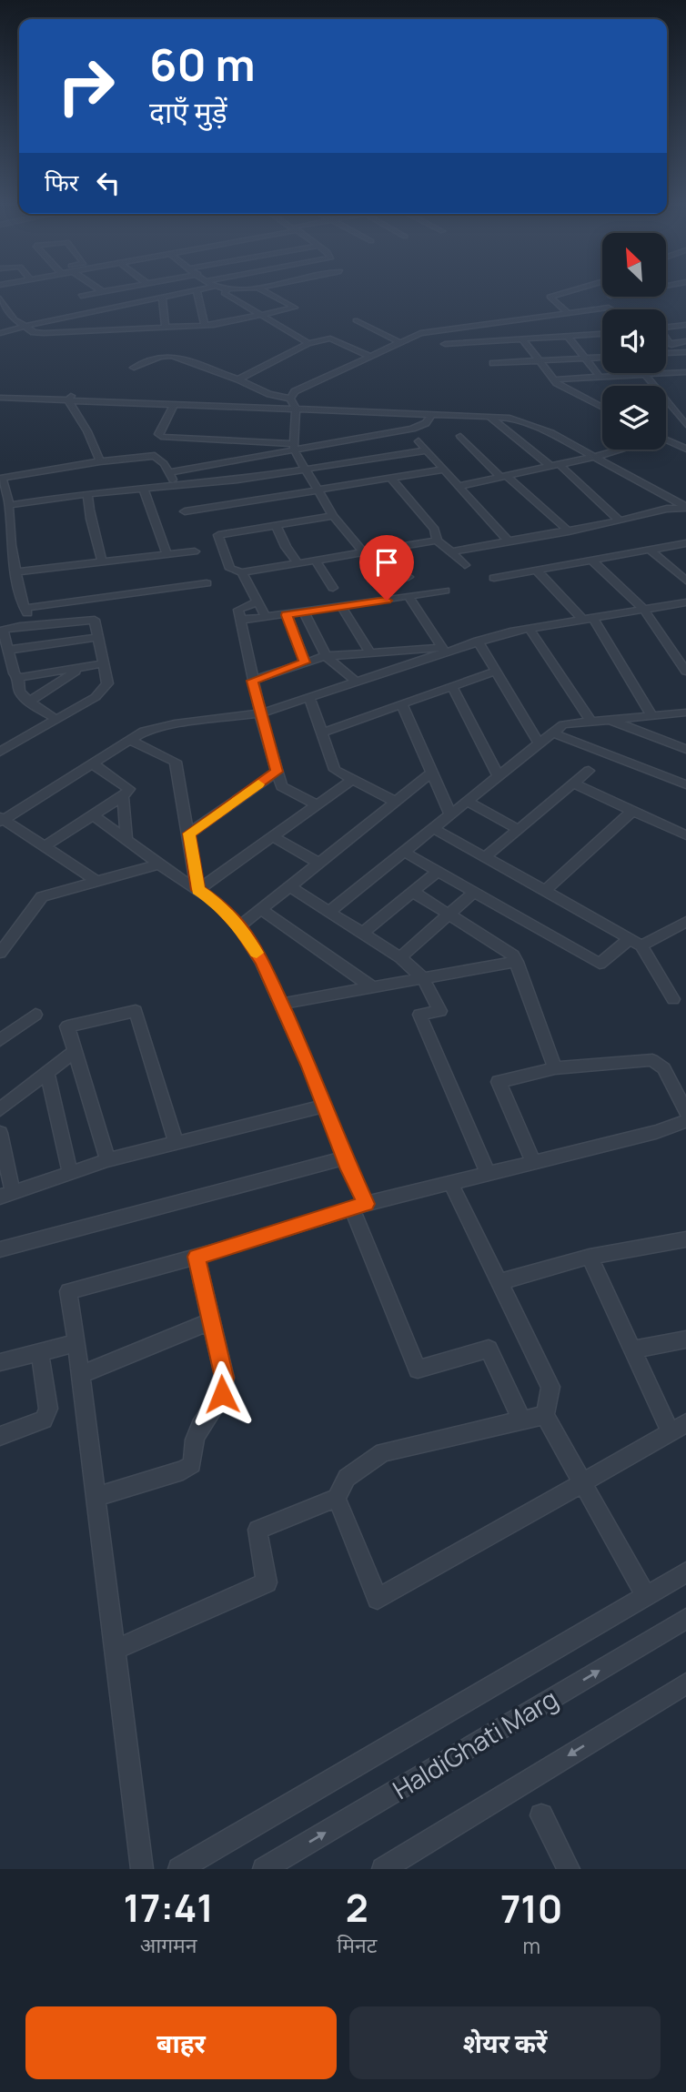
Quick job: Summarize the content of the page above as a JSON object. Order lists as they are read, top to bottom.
{
  "streets": {
    "street": ["HaldiGhati Marg"]
  },
  "north": "top left",
  "page": {
    "turn": ["60 m", "दाएँ मुड़ें"],
    "then": "फिर",
    "eta": [
      "17:41",
      "आगमन",
      "2",
      "मिनट",
      "710",
      "m"
    ],
    "buttons": ["बाहर", "शेयर करें"]
  }
}
